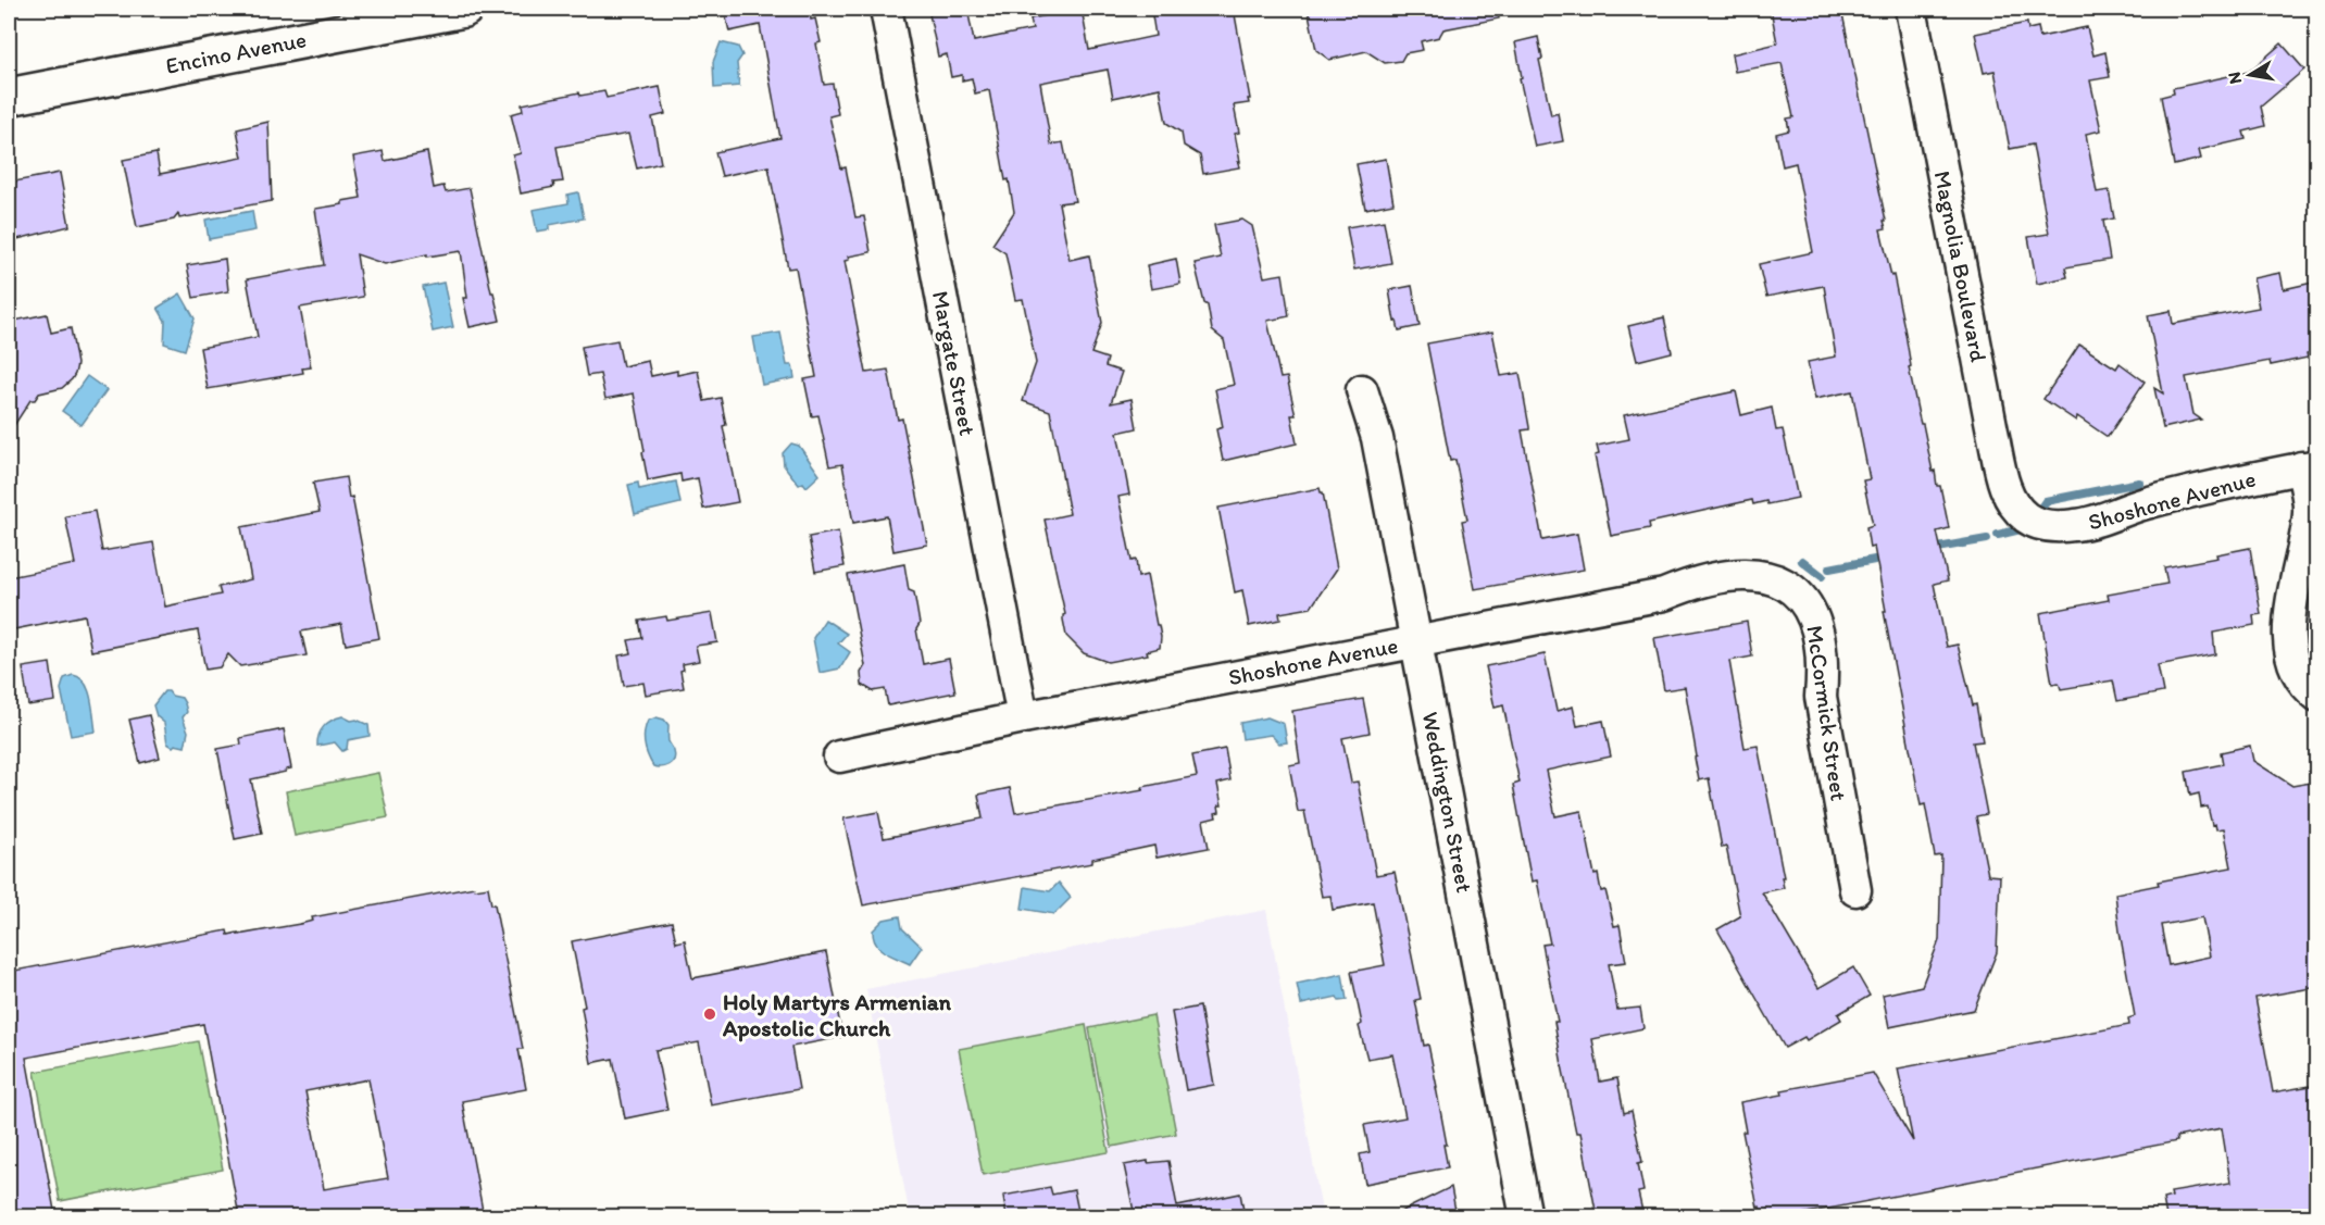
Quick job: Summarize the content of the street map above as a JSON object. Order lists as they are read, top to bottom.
{
  "streets": {
    "street": [
      "Encino Avenue",
      "Magnolia Boulevard",
      "Margate Street",
      "Shoshone Avenue",
      "McCormick Street",
      "Weddington Street"
    ]
  },
  "crossings": [
    ["Magnolia Boulevard", "Shoshone Avenue"],
    ["Margate Street", "Shoshone Avenue"],
    ["Shoshone Avenue", "McCormick Street"],
    ["Shoshone Avenue", "Weddington Street"]
  ],
  "places": ["Holy Martyrs Armenian Apostolic Church"],
  "north": "left"
}
